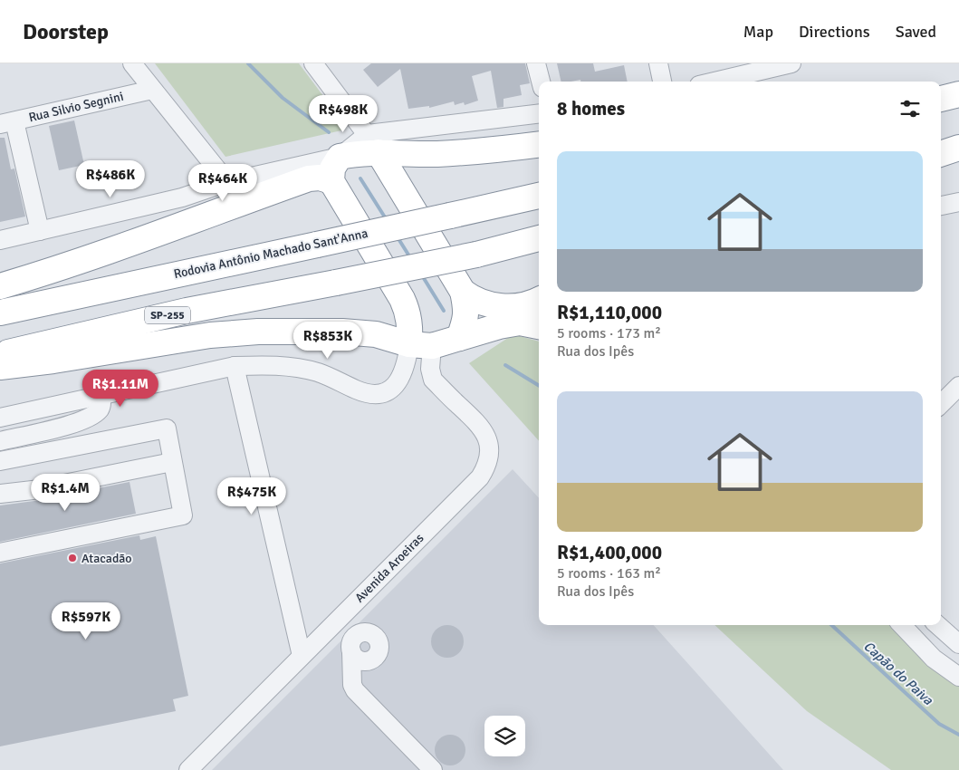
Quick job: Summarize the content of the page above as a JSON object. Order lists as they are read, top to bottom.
{
  "streets": {
    "highway": ["Rodovia Antônio Machado Sant'Anna", "SP-255"],
    "street": ["Rua Silvio Segnini", "Avenida Aroeiras"]
  },
  "water": ["Capão do Paiva"],
  "places": ["Atacadão"],
  "page": {
    "header": "Doorstep",
    "nav": ["Map", "Directions", "Saved"],
    "heading": "8 homes",
    "price": [
      "R$498K",
      "R$486K",
      "R$464K",
      "R$853K",
      "R$1.11M",
      "R$1.4M",
      "R$475K",
      "R$597K"
    ],
    "list": [
      {
        "name": "R$1,110,000",
        "note": "5 rooms · 173 m² · Rua dos Ipês"
      },
      {
        "name": "R$1,400,000",
        "note": "5 rooms · 163 m² · Rua dos Ipês"
      }
    ]
  }
}
